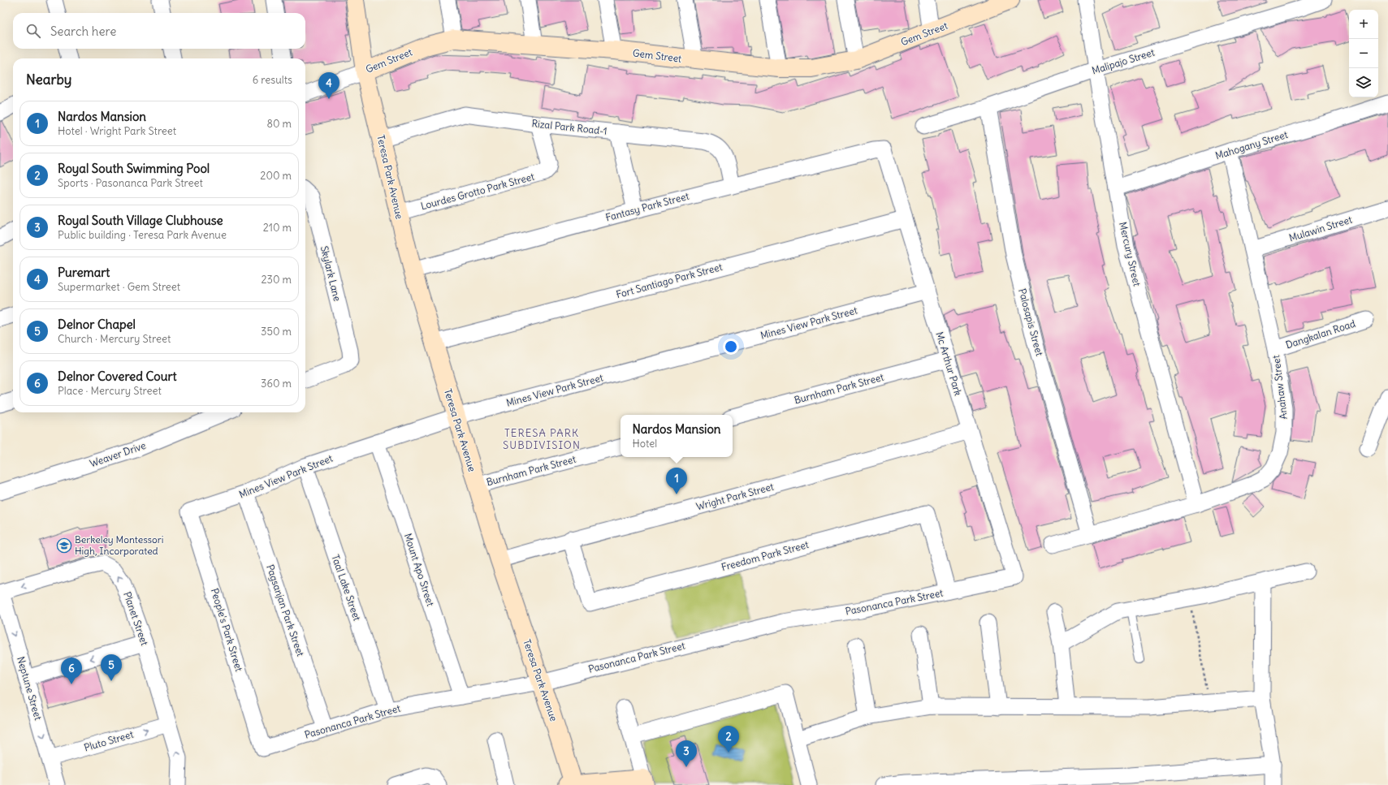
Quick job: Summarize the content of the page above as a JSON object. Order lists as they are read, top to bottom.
{
  "streets": {
    "street": [
      "Gem Street",
      "Malipajo Street",
      "Rizal Park Road-1",
      "Mahogany Street",
      "Teresa Park Avenue",
      "Lourdes Grotto Park Street",
      "Fantasy Park Street",
      "Mulawin Street",
      "Mercury Street",
      "Skylark Lane",
      "Fort Santiago Park Street",
      "Palosapis Street",
      "Mines View Park Street",
      "Dangkalan Road",
      "Mc Arthur Park",
      "Anahaw Street",
      "Burnham Park Street",
      "Weaver Drive",
      "Wright Park Street",
      "Freedom Park Street",
      "Mount Apo Street",
      "Taal Lake Street",
      "Pasonanca Park Street",
      "Pagsanjan Park Street",
      "Planet Street",
      "People's Park Street",
      "Neptune Street",
      "Pluto Street"
    ]
  },
  "crossings": [
    ["Gem Street", "Teresa Park Avenue"],
    ["Malipajo Street", "Mercury Street"],
    ["Malipajo Street", "Palosapis Street"],
    ["Rizal Park Road-1", "Teresa Park Avenue"],
    ["Rizal Park Road-1", "Lourdes Grotto Park Street"],
    ["Rizal Park Road-1", "Fantasy Park Street"],
    ["Mahogany Street", "Mercury Street"],
    ["Mahogany Street", "Anahaw Street"],
    ["Teresa Park Avenue", "Lourdes Grotto Park Street"],
    ["Teresa Park Avenue", "Fantasy Park Street"],
    ["Teresa Park Avenue", "Fort Santiago Park Street"],
    ["Teresa Park Avenue", "Mines View Park Street"],
    ["Teresa Park Avenue", "Burnham Park Street"],
    ["Teresa Park Avenue", "Wright Park Street"],
    ["Teresa Park Avenue", "Pasonanca Park Street"],
    ["Fantasy Park Street", "Mc Arthur Park"],
    ["Mulawin Street", "Anahaw Street"],
    ["Mercury Street", "Anahaw Street"],
    ["Fort Santiago Park Street", "Mc Arthur Park"],
    ["Palosapis Street", "Anahaw Street"],
    ["Mines View Park Street", "Mc Arthur Park"],
    ["Mines View Park Street", "Mount Apo Street"],
    ["Mines View Park Street", "Taal Lake Street"],
    ["Mines View Park Street", "Pagsanjan Park Street"],
    ["Mines View Park Street", "People's Park Street"],
    ["Dangkalan Road", "Anahaw Street"],
    ["Mc Arthur Park", "Burnham Park Street"],
    ["Mc Arthur Park", "Wright Park Street"],
    ["Mc Arthur Park", "Pasonanca Park Street"],
    ["Wright Park Street", "Freedom Park Street"],
    ["Freedom Park Street", "Pasonanca Park Street"],
    ["Mount Apo Street", "Pasonanca Park Street"],
    ["Taal Lake Street", "Pasonanca Park Street"],
    ["Pasonanca Park Street", "Pagsanjan Park Street"],
    ["Pasonanca Park Street", "People's Park Street"],
    ["Planet Street", "Neptune Street"],
    ["Planet Street", "Pluto Street"],
    ["Neptune Street", "Pluto Street"]
  ],
  "one_way": ["Neptune Street"],
  "districts": ["TERESA PARK SUBDIVISION"],
  "places": {
    "school or university": ["Berkeley Montessori High, Incorporated"]
  },
  "page": {
    "map_buttons": ["+", "−"],
    "search": "Search here",
    "heading": ["Nearby", "6 results"],
    "pins": [
      "4",
      "1",
      "5",
      "6",
      "2",
      "3"
    ],
    "list": [
      {
        "mark": "1",
        "name": "Nardos Mansion",
        "note": "Hotel · Wright Park Street",
        "value": "80 m"
      },
      {
        "mark": "2",
        "name": "Royal South Swimming Pool",
        "note": "Sports · Pasonanca Park Street",
        "value": "200 m"
      },
      {
        "mark": "3",
        "name": "Royal South Village Clubhouse",
        "note": "Public building · Teresa Park Avenue",
        "value": "210 m"
      },
      {
        "mark": "4",
        "name": "Puremart",
        "note": "Supermarket · Gem Street",
        "value": "230 m"
      },
      {
        "mark": "5",
        "name": "Delnor Chapel",
        "note": "Church · Mercury Street",
        "value": "350 m"
      },
      {
        "mark": "6",
        "name": "Delnor Covered Court",
        "note": "Place · Mercury Street",
        "value": "360 m"
      }
    ],
    "popup": ["Nardos Mansion", "Hotel"]
  }
}
